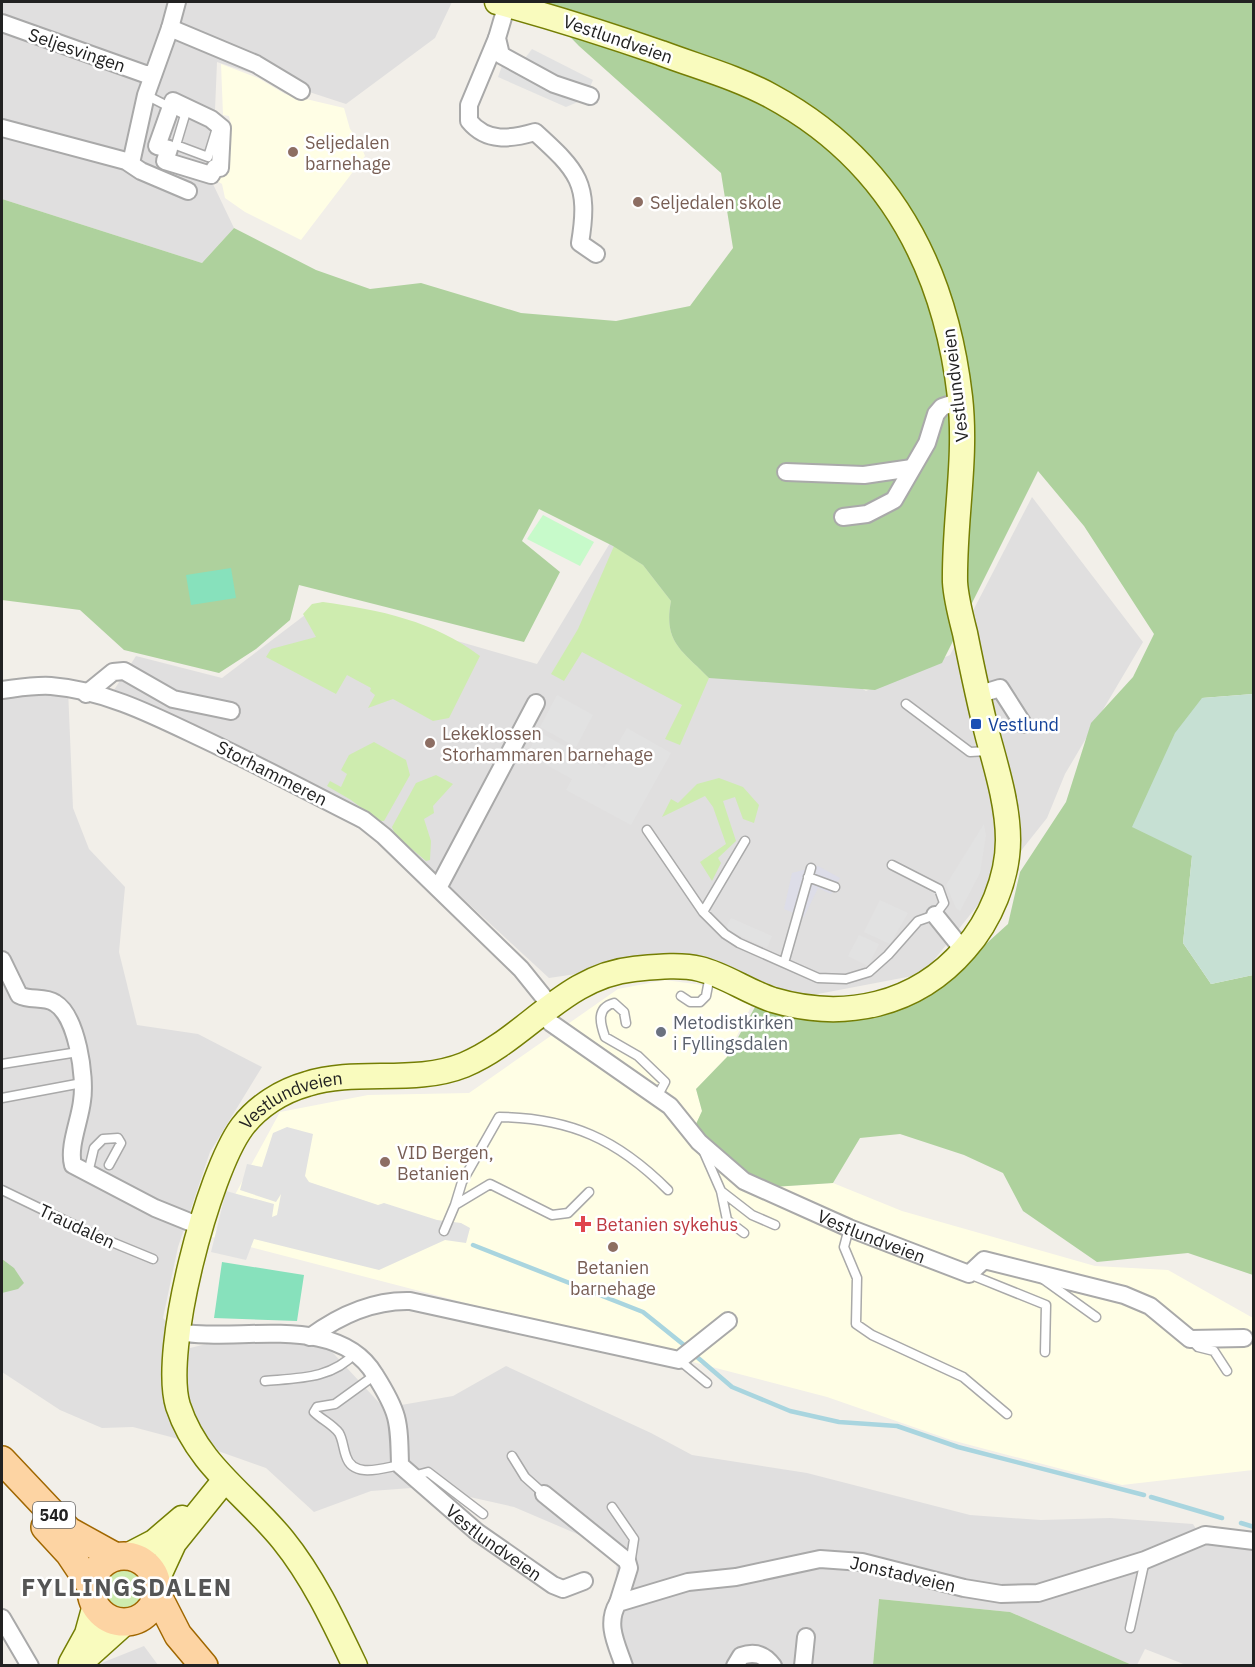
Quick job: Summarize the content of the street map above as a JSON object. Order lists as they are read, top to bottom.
{
  "streets": {
    "main road": ["Vestlundveien", "540"],
    "street": ["Seljesvingen", "Storhammeren", "Jonstadveien"],
    "lane": ["Traudalen"]
  },
  "crossings": [
    ["Vestlundveien", "Storhammeren"]
  ],
  "districts": ["FYLLINGSDALEN"],
  "places": {
    "other": [
      "Seljedalen barnehage",
      "Seljedalen skole",
      "Lekeklossen Storhammaren barnehage",
      "Metodistkirken i Fyllingsdalen",
      "VID Bergen, Betanien",
      "Betanien barnehage"
    ],
    "transit": ["Vestlund"],
    "health": ["Betanien sykehus"]
  }
}
